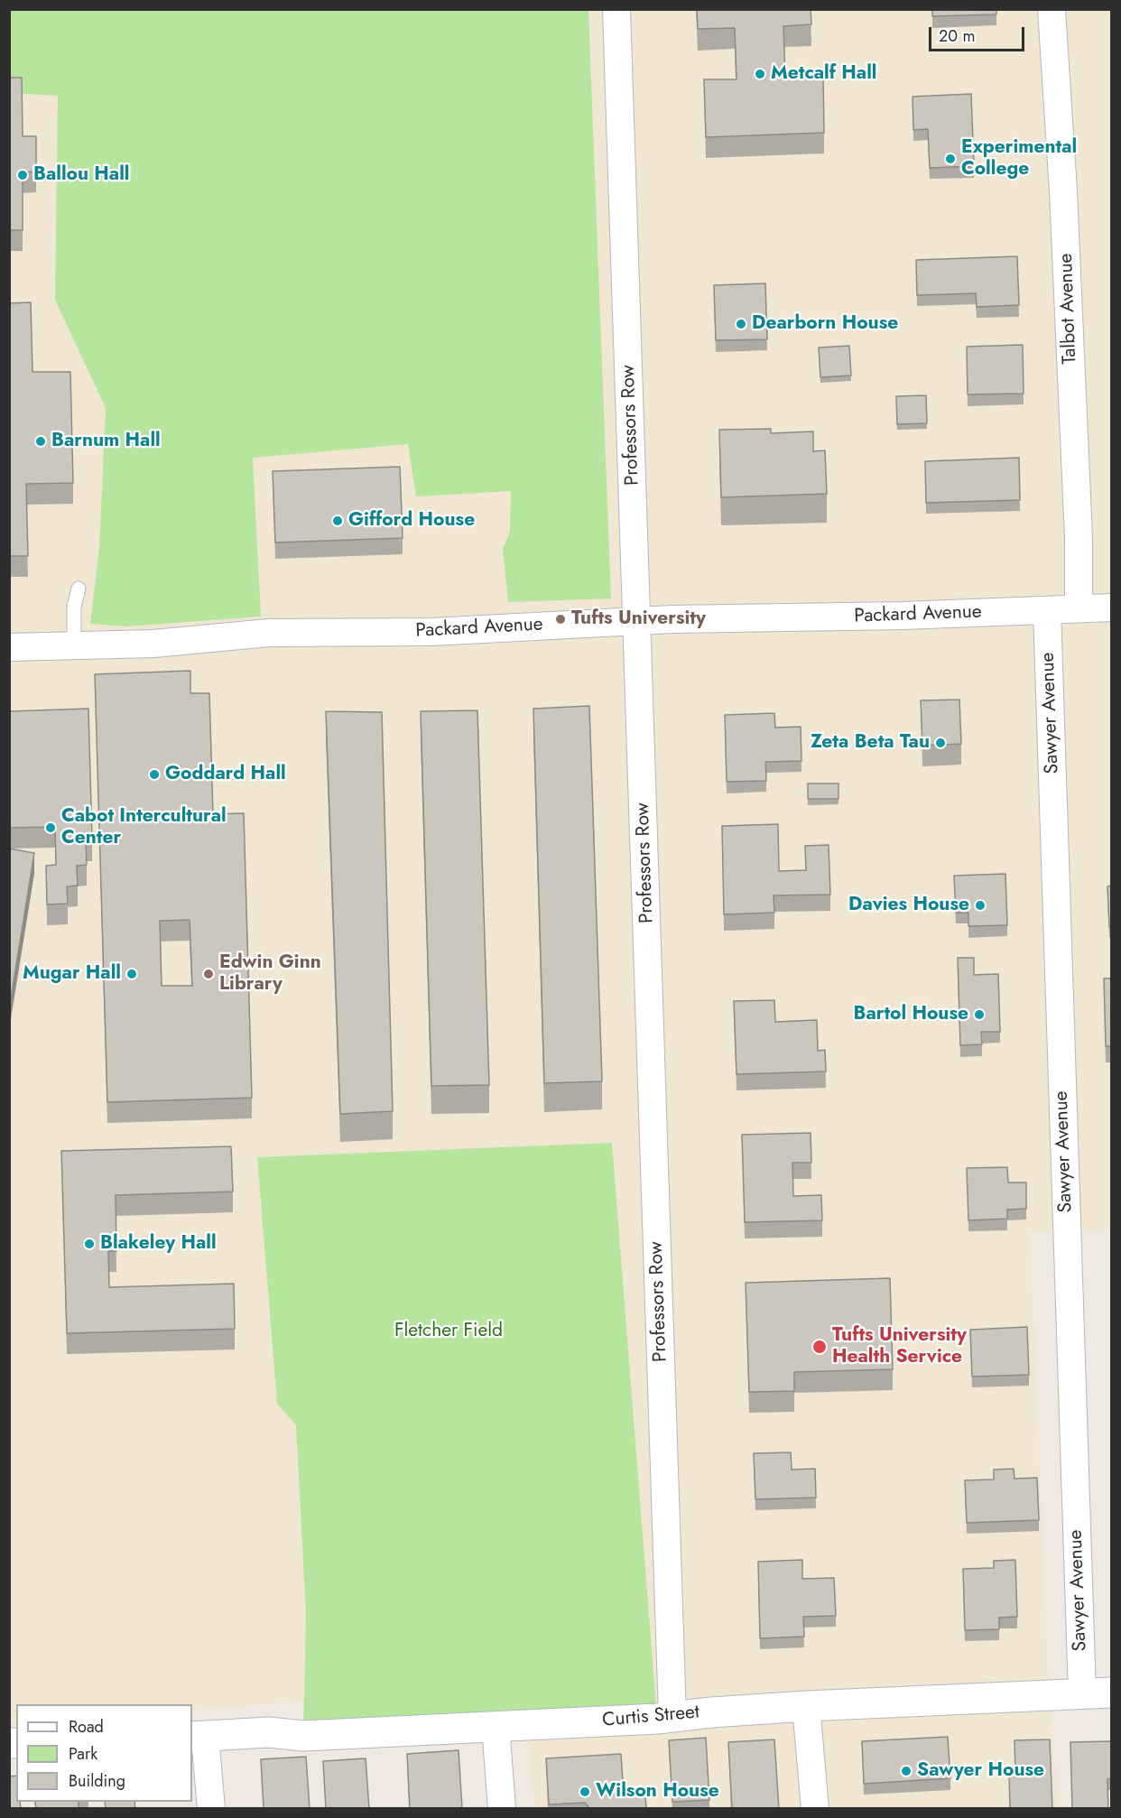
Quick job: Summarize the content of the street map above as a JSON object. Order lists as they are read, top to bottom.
{
  "streets": {
    "street": [
      "Talbot Avenue",
      "Professors Row",
      "Packard Avenue",
      "Sawyer Avenue",
      "Curtis Street"
    ]
  },
  "crossings": [
    ["Talbot Avenue", "Packard Avenue"],
    ["Professors Row", "Packard Avenue"],
    ["Professors Row", "Curtis Street"],
    ["Packard Avenue", "Sawyer Avenue"],
    ["Sawyer Avenue", "Curtis Street"]
  ],
  "parks": ["Fletcher Field"],
  "places": [
    "Metcalf Hall",
    "Experimental College",
    "Ballou Hall",
    "Dearborn House",
    "Barnum Hall",
    "Gifford House",
    "Tufts University",
    "Zeta Beta Tau",
    "Goddard Hall",
    "Cabot Intercultural Center",
    "Davies House",
    "Mugar Hall",
    "Edwin Ginn Library",
    "Bartol House",
    "Blakeley Hall",
    "Tufts University Health Service",
    "Sawyer House",
    "Wilson House"
  ],
  "legend": ["Road", "Park", "Building"],
  "scale_bar": "20 m"
}
